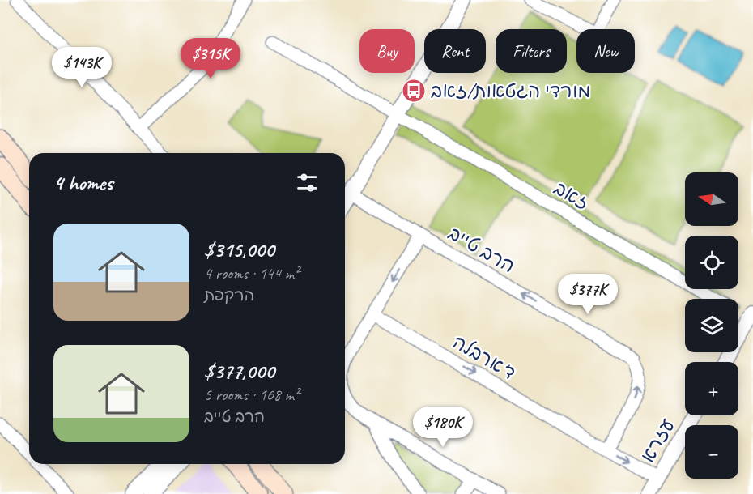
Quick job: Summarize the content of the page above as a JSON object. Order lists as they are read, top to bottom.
{
  "streets": {
    "street": [
      "זאב",
      "הרב טייב",
      "ד'ארבלה",
      "עזרא"
    ]
  },
  "crossings": [
    ["הרב טייב", "ד'ארבלה"],
    ["ד'ארבלה", "עזרא"]
  ],
  "one_way": ["הרב טייב"],
  "places": {
    "bus stop": ["מורדי הגטאות/זאב"]
  },
  "north": "left",
  "page": {
    "chip": [
      "Buy",
      "Rent",
      "Filters",
      "New"
    ],
    "price": [
      "$315K",
      "$143K",
      "$377K",
      "$180K"
    ],
    "heading": "4 homes",
    "map_buttons": ["+", "−"],
    "list": [
      {
        "name": "$315,000",
        "note": "4 rooms · 144 m² · הרקפת"
      },
      {
        "name": "$377,000",
        "note": "5 rooms · 168 m² · הרב טייב"
      }
    ]
  }
}
